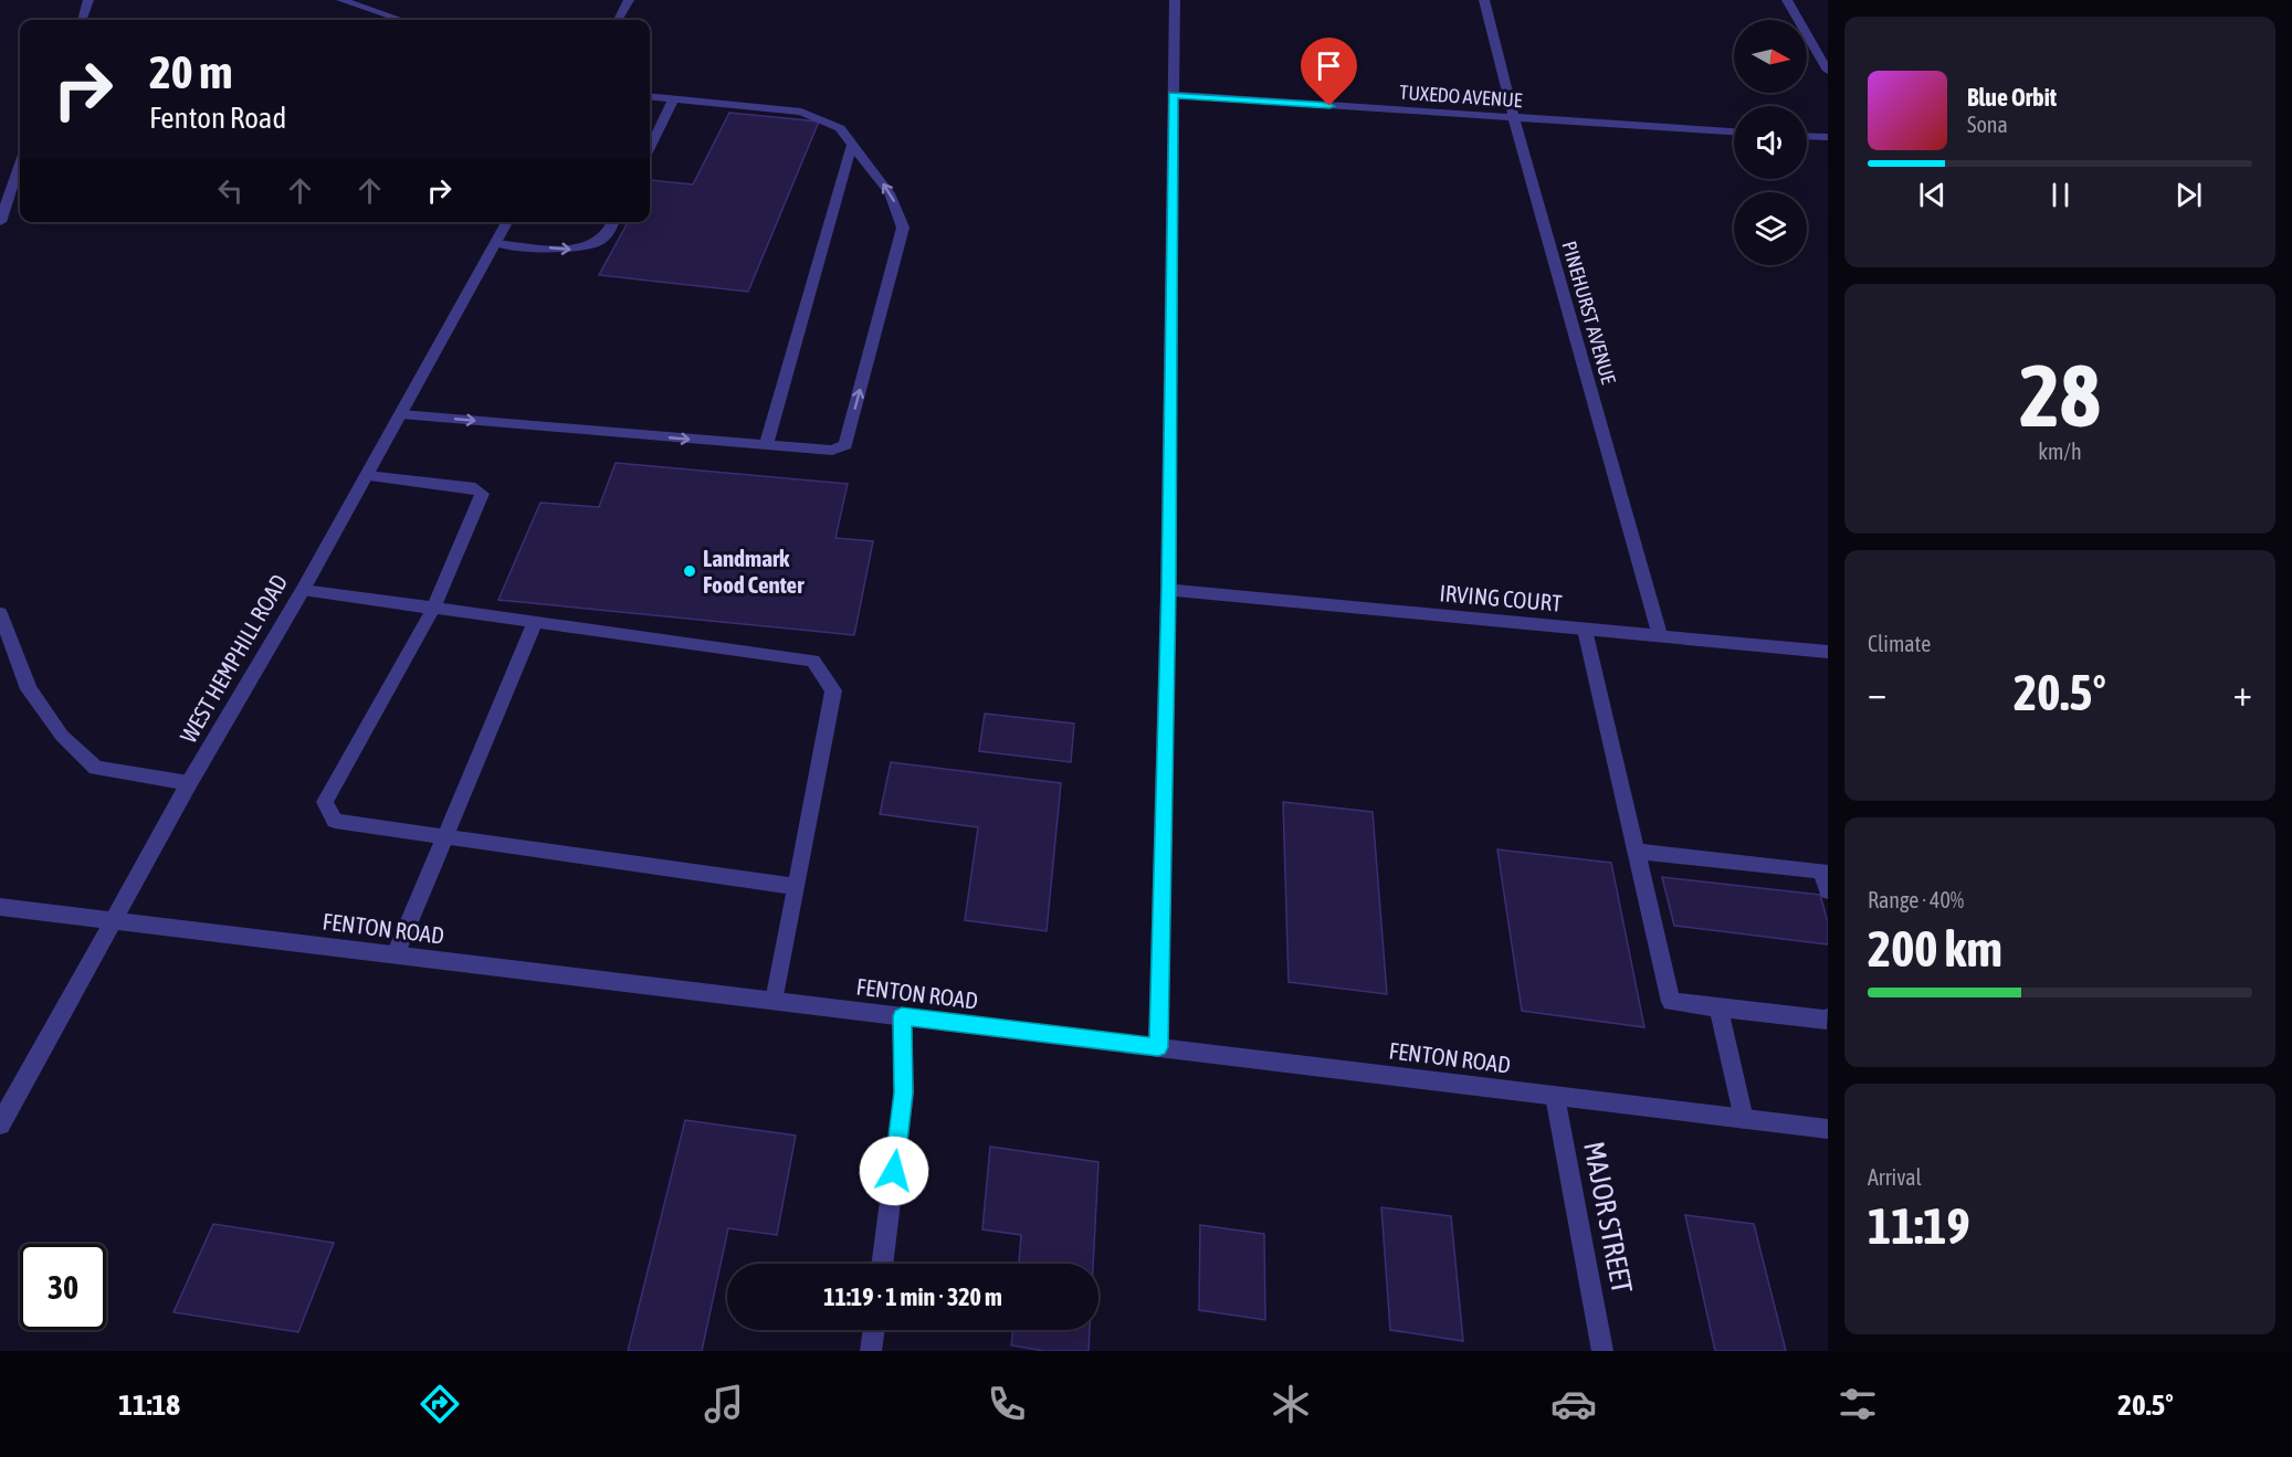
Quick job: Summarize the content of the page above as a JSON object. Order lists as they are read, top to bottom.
{
  "streets": {
    "street": [
      "TUXEDO AVENUE",
      "PINEHURST AVENUE",
      "IRVING COURT",
      "WEST HEMPHILL ROAD",
      "FENTON ROAD",
      "MAJOR STREET"
    ]
  },
  "crossings": [
    ["TUXEDO AVENUE", "PINEHURST AVENUE"],
    ["PINEHURST AVENUE", "IRVING COURT"],
    ["WEST HEMPHILL ROAD", "FENTON ROAD"],
    ["FENTON ROAD", "MAJOR STREET"]
  ],
  "places": ["Landmark Food Center"],
  "north": "right",
  "page": {
    "turn": ["20 m", "Fenton Road"],
    "song": ["Blue Orbit", "Sona"],
    "tile": [
      ["28", "km/h"],
      "Climate",
      ["Range · 40%", "200 km"],
      ["Arrival", "11:19"]
    ],
    "heat": ["−", "20.5°", "+"],
    "limit": "30",
    "trip": "11:19 · 1 min · 320 m",
    "tabs": ["11:18", "20.5°"]
  }
}
